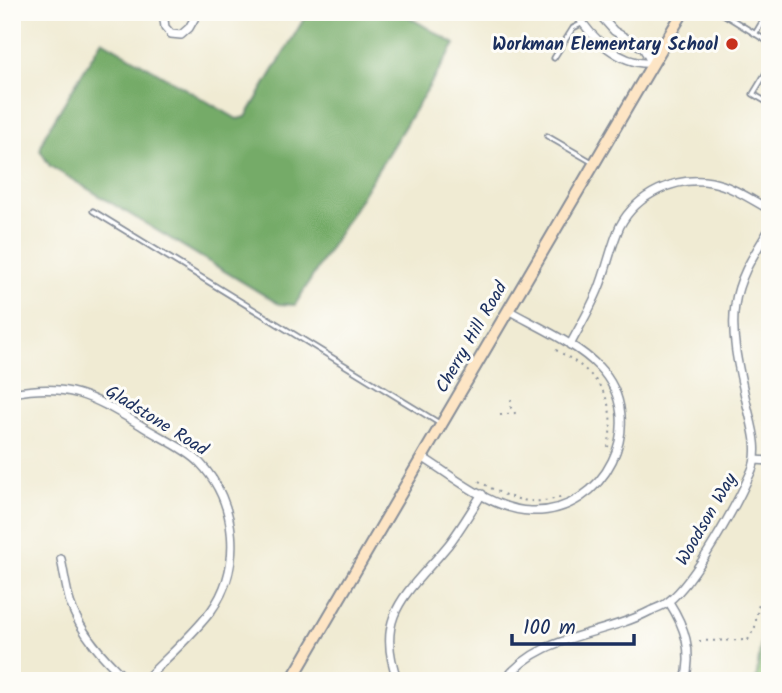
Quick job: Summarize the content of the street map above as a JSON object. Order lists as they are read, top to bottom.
{
  "streets": {
    "main road": ["Cherry Hill Road"],
    "street": ["Gladstone Road", "Woodson Way"]
  },
  "places": ["Workman Elementary School"],
  "scale_bar": "100 m"
}
